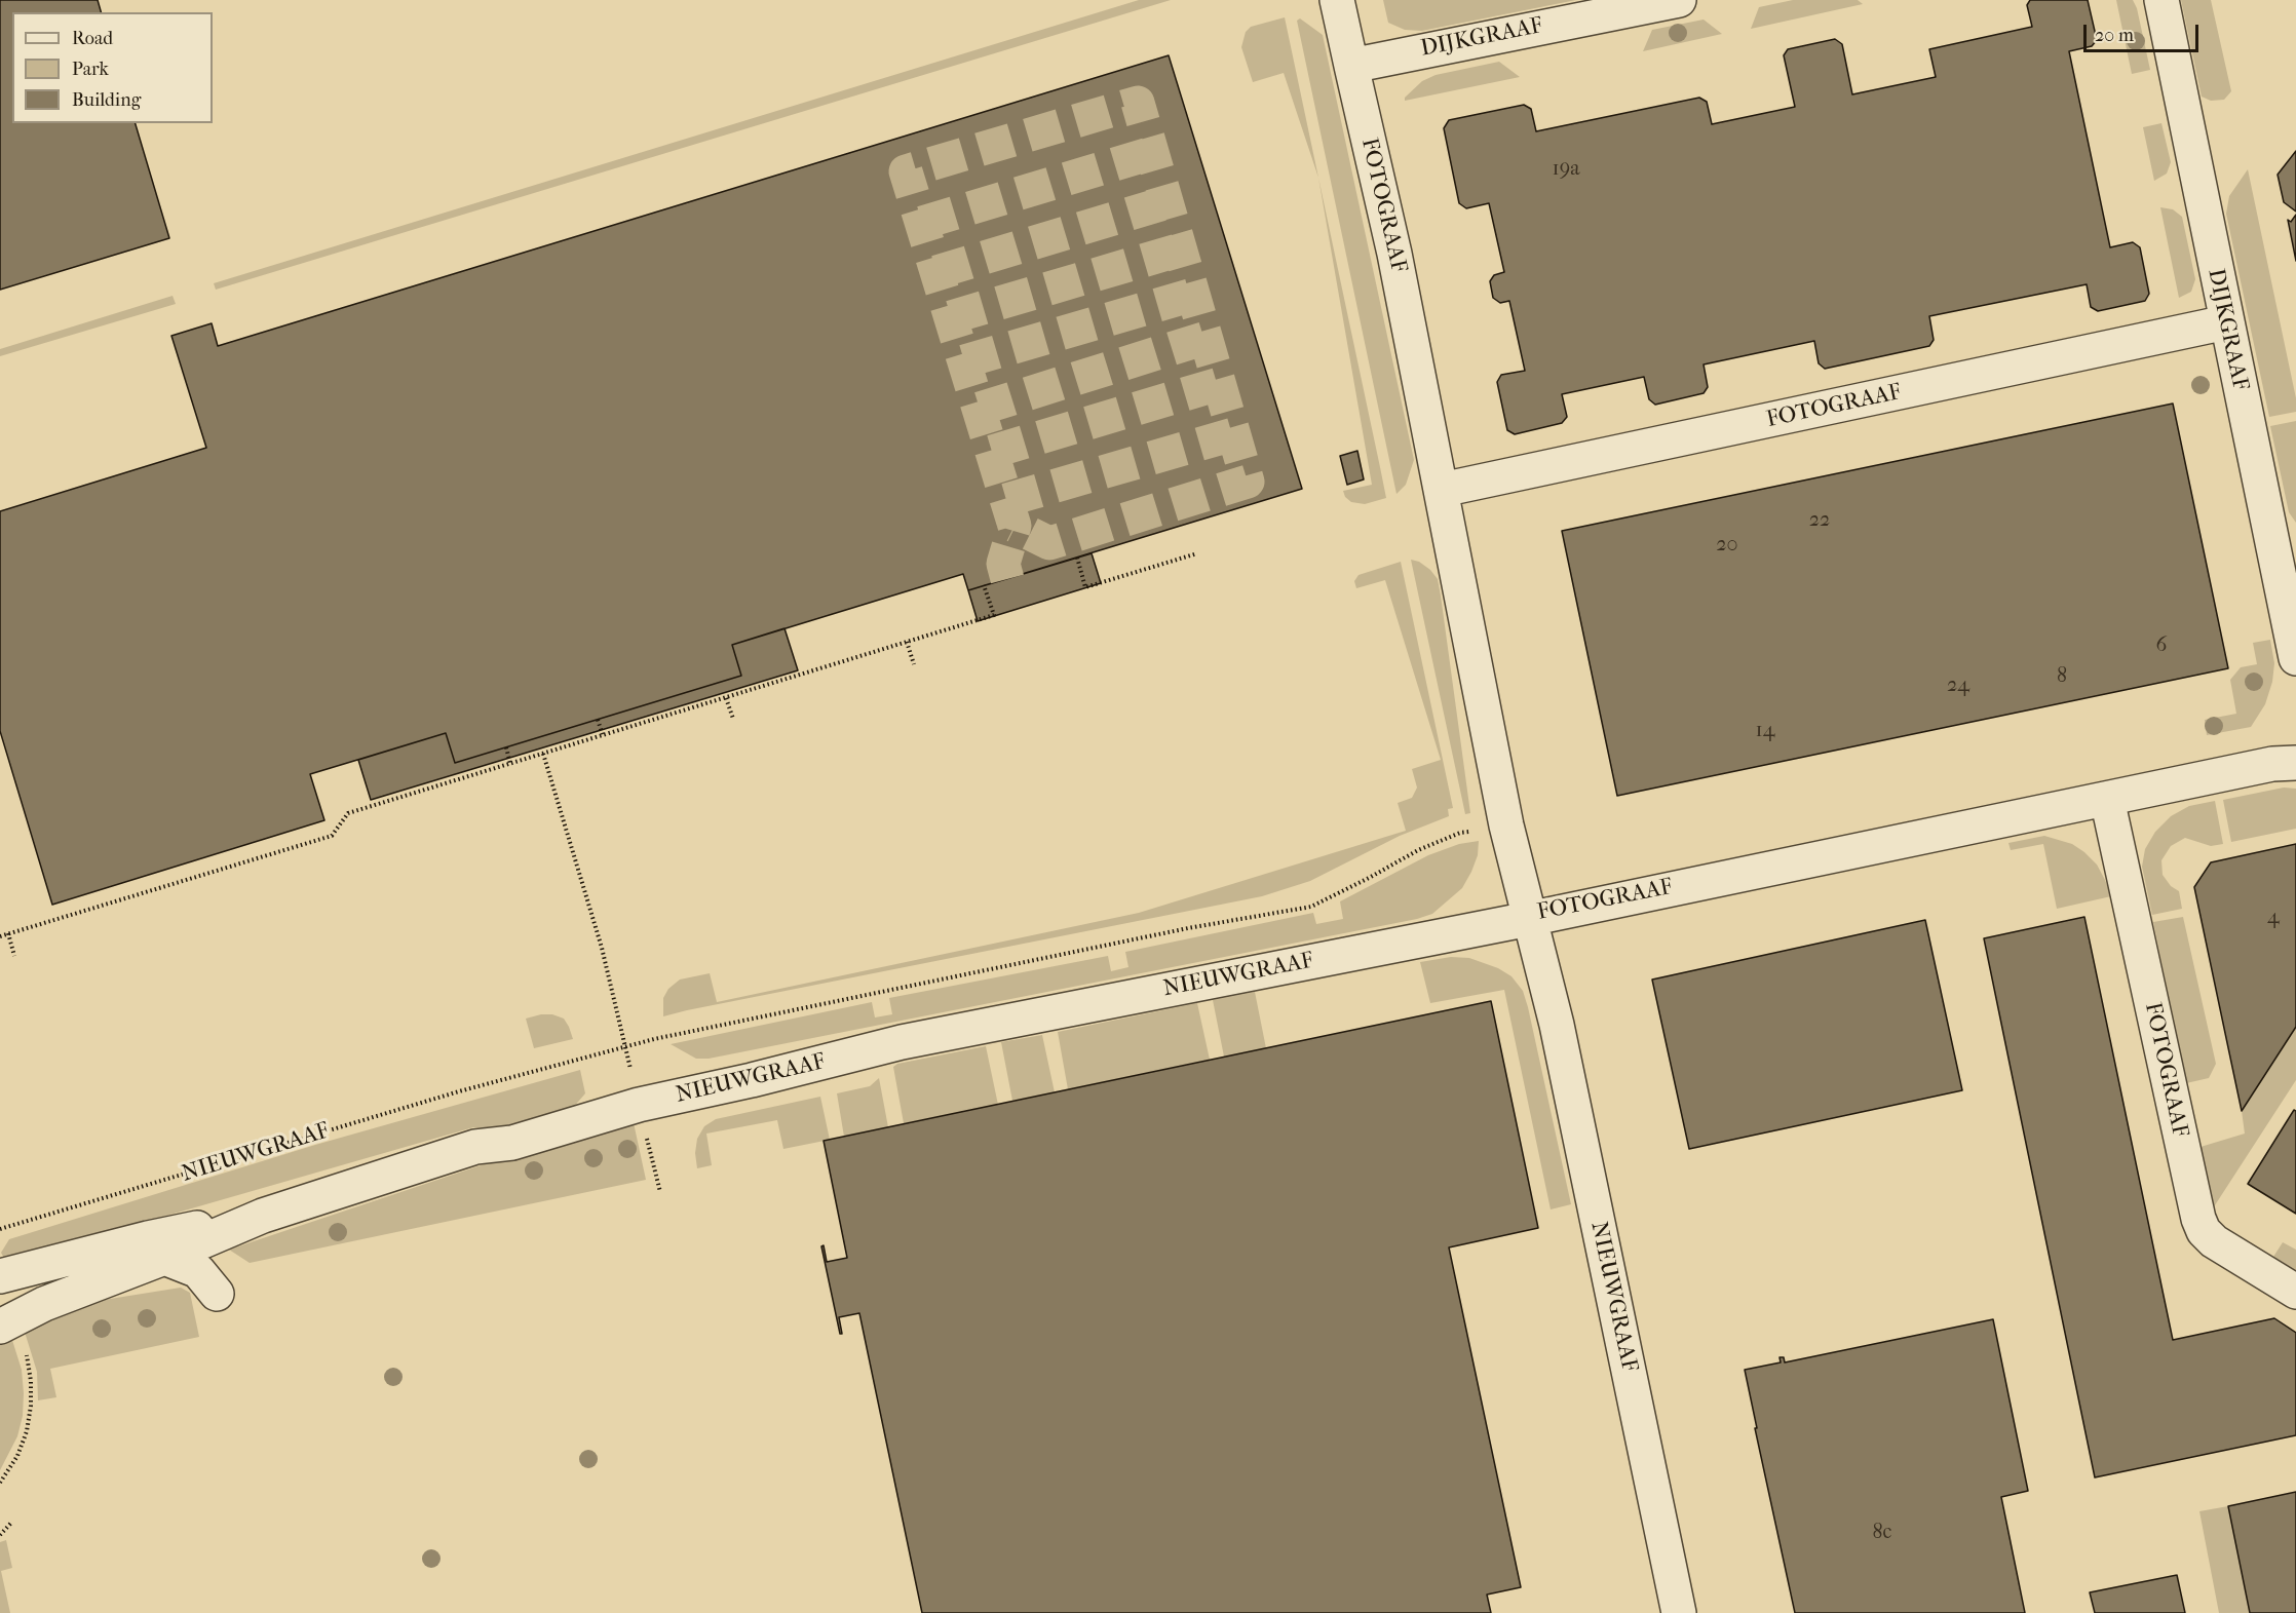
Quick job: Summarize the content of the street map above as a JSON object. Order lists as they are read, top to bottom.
{
  "streets": {
    "street": ["DIJKGRAAF", "FOTOGRAAF", "NIEUWGRAAF"]
  },
  "crossings": [
    ["DIJKGRAAF", "FOTOGRAAF"],
    ["FOTOGRAAF", "NIEUWGRAAF"]
  ],
  "house_numbers": [
    "19a",
    "22",
    "20",
    "6",
    "8",
    "24",
    "14",
    "4",
    "8c"
  ],
  "legend": ["Road", "Park", "Building"],
  "scale_bar": "20 m"
}
